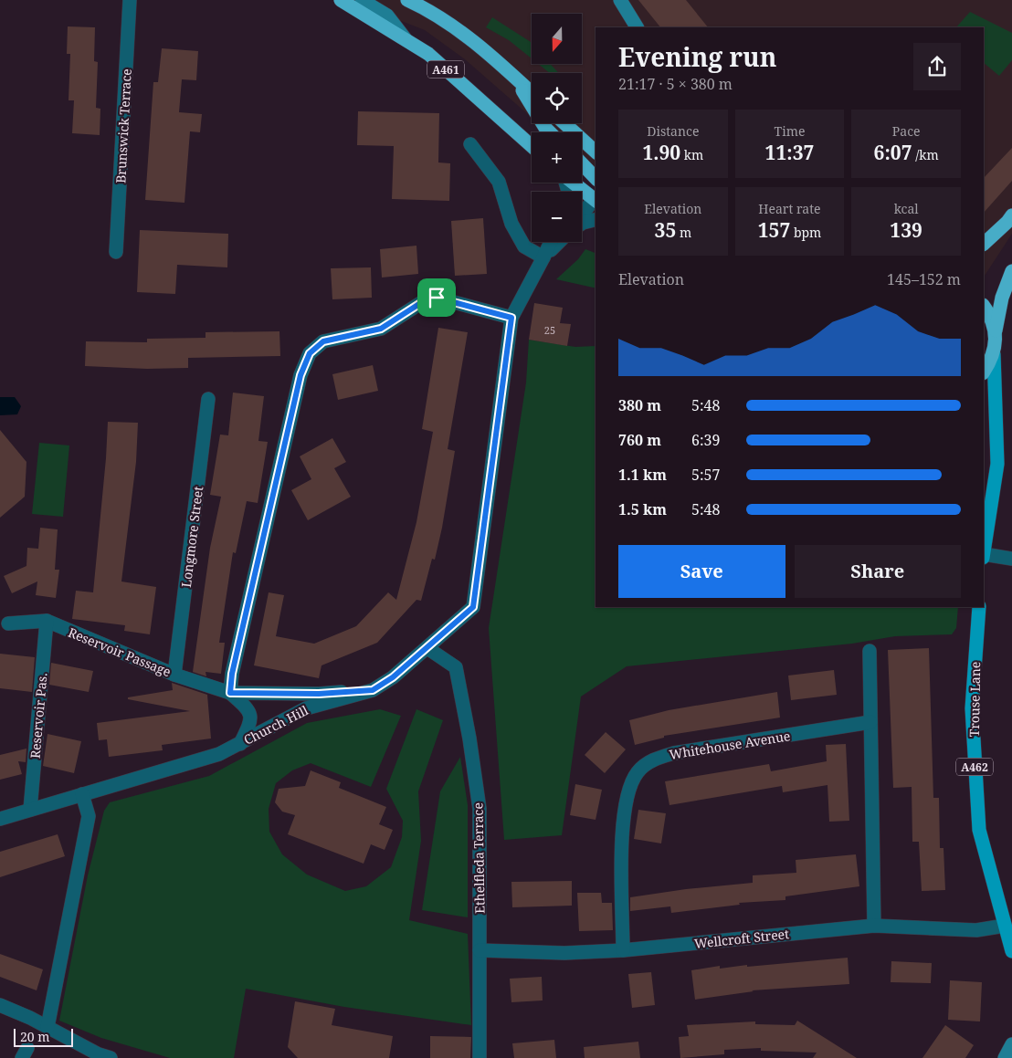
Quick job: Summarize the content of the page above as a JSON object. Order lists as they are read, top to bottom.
{
  "streets": {
    "highway": ["A461"],
    "main road": ["Trouse Lane", "A462"],
    "street": [
      "Brunswick Terrace",
      "Longmore Street",
      "Reservoir Passage",
      "Reservoir Pas.",
      "Church Hill",
      "Whitehouse Avenue",
      "Ethelfleda Terrace",
      "Wellcroft Street"
    ]
  },
  "crossings": [
    ["Longmore Street", "Reservoir Passage"],
    ["Reservoir Passage", "Reservoir Pas."],
    ["Reservoir Passage", "Church Hill"],
    ["Trouse Lane", "A462"],
    ["Trouse Lane", "Wellcroft Street"],
    ["Reservoir Pas.", "Church Hill"],
    ["Church Hill", "Ethelfleda Terrace"],
    ["Whitehouse Avenue", "Wellcroft Street"],
    ["A462", "Wellcroft Street"],
    ["Ethelfleda Terrace", "Wellcroft Street"]
  ],
  "house_numbers": ["25"],
  "scale_bar": "20 m",
  "north": "bottom",
  "page": {
    "map_buttons": ["+", "−"],
    "heading": ["Evening run", "21:17 · 5 × 380 m"],
    "stats": [
      ["Distance", "1.90 km"],
      ["Time", "11:37"],
      ["Pace", "6:07 /km"],
      ["Elevation", "35 m"],
      ["Heart rate", "157 bpm"],
      ["kcal", "139"]
    ],
    "chart": ["Elevation", "145–152 m"],
    "list": [
      {
        "name": "380 m",
        "note": "5:48"
      },
      {
        "name": "760 m",
        "note": "6:39"
      },
      {
        "name": "1.1 km",
        "note": "5:57"
      },
      {
        "name": "1.5 km",
        "note": "5:48"
      }
    ],
    "buttons": ["Save", "Share"],
    "scale": "20 m"
  }
}
